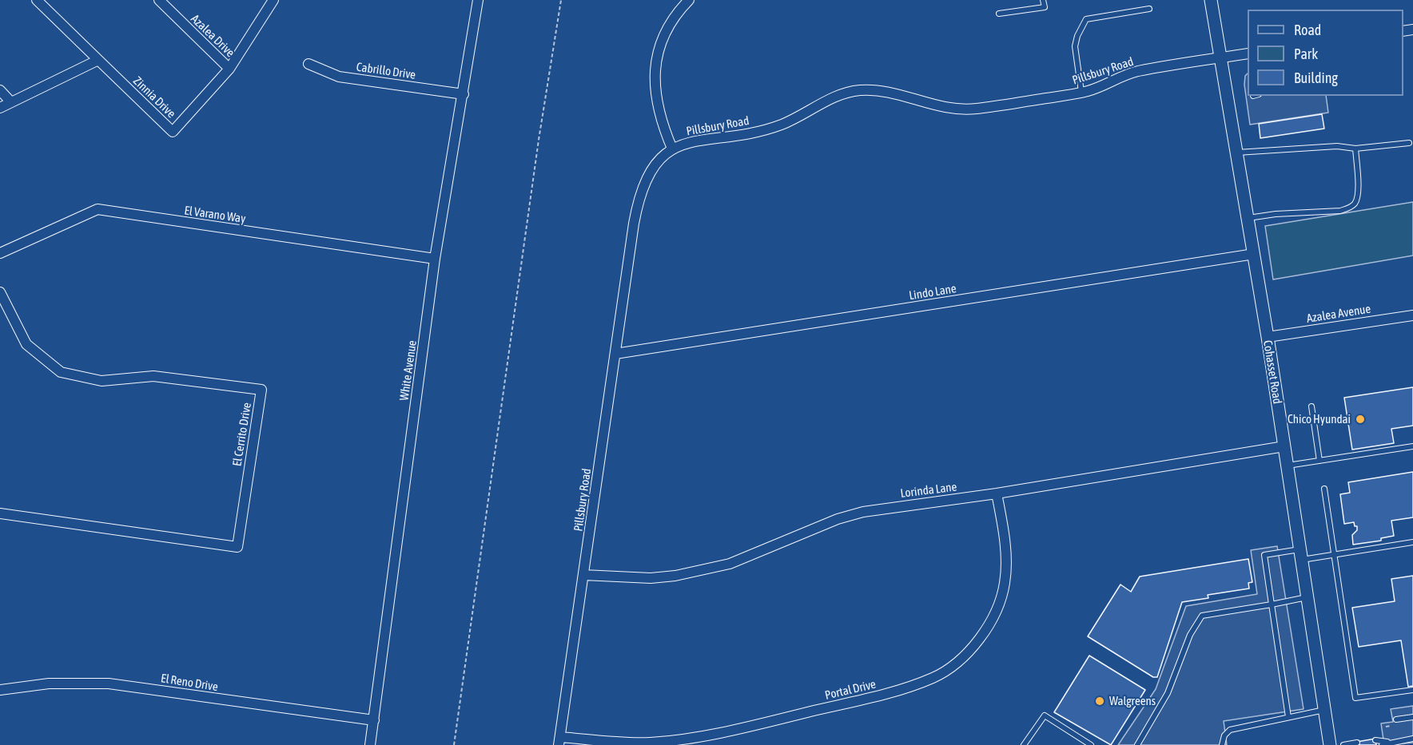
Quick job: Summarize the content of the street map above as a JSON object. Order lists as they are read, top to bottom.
{
  "streets": {
    "street": [
      "Azalea Drive",
      "Cabrillo Drive",
      "Pillsbury Road",
      "Zinnia Drive",
      "El Varano Way",
      "Lindo Lane",
      "Azalea Avenue",
      "White Avenue",
      "Cohasset Road",
      "El Cerrito Drive",
      "Lorinda Lane",
      "El Reno Drive",
      "Portal Drive"
    ]
  },
  "crossings": [
    ["Azalea Drive", "Zinnia Drive"],
    ["Cabrillo Drive", "White Avenue"],
    ["Pillsbury Road", "Lindo Lane"],
    ["Pillsbury Road", "Cohasset Road"],
    ["Pillsbury Road", "Lorinda Lane"],
    ["Pillsbury Road", "Portal Drive"],
    ["El Varano Way", "White Avenue"],
    ["Lindo Lane", "Cohasset Road"],
    ["Azalea Avenue", "Cohasset Road"],
    ["White Avenue", "El Reno Drive"],
    ["Cohasset Road", "Lorinda Lane"],
    ["Lorinda Lane", "Portal Drive"]
  ],
  "places": ["Chico Hyundai", "Walgreens"],
  "legend": ["Road", "Park", "Building"]
}
